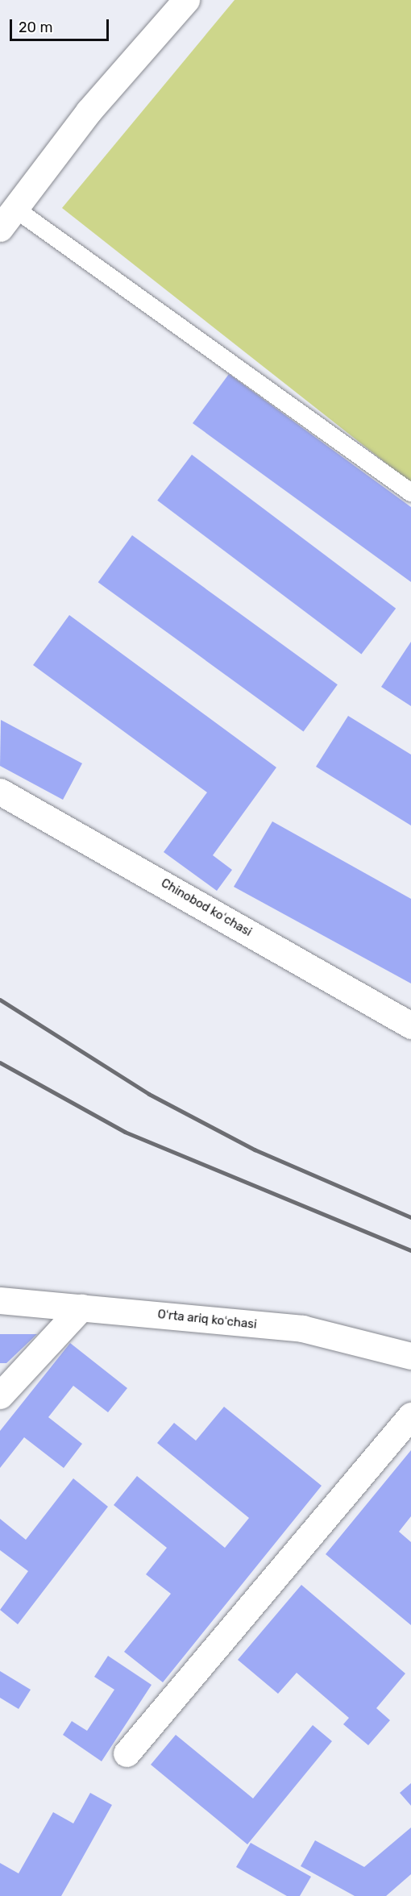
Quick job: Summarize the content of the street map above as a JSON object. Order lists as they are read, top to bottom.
{
  "streets": {
    "street": ["Chinobod koʻchasi", "Oʻrta ariq koʻchasi"]
  },
  "scale_bar": "20 m"
}
